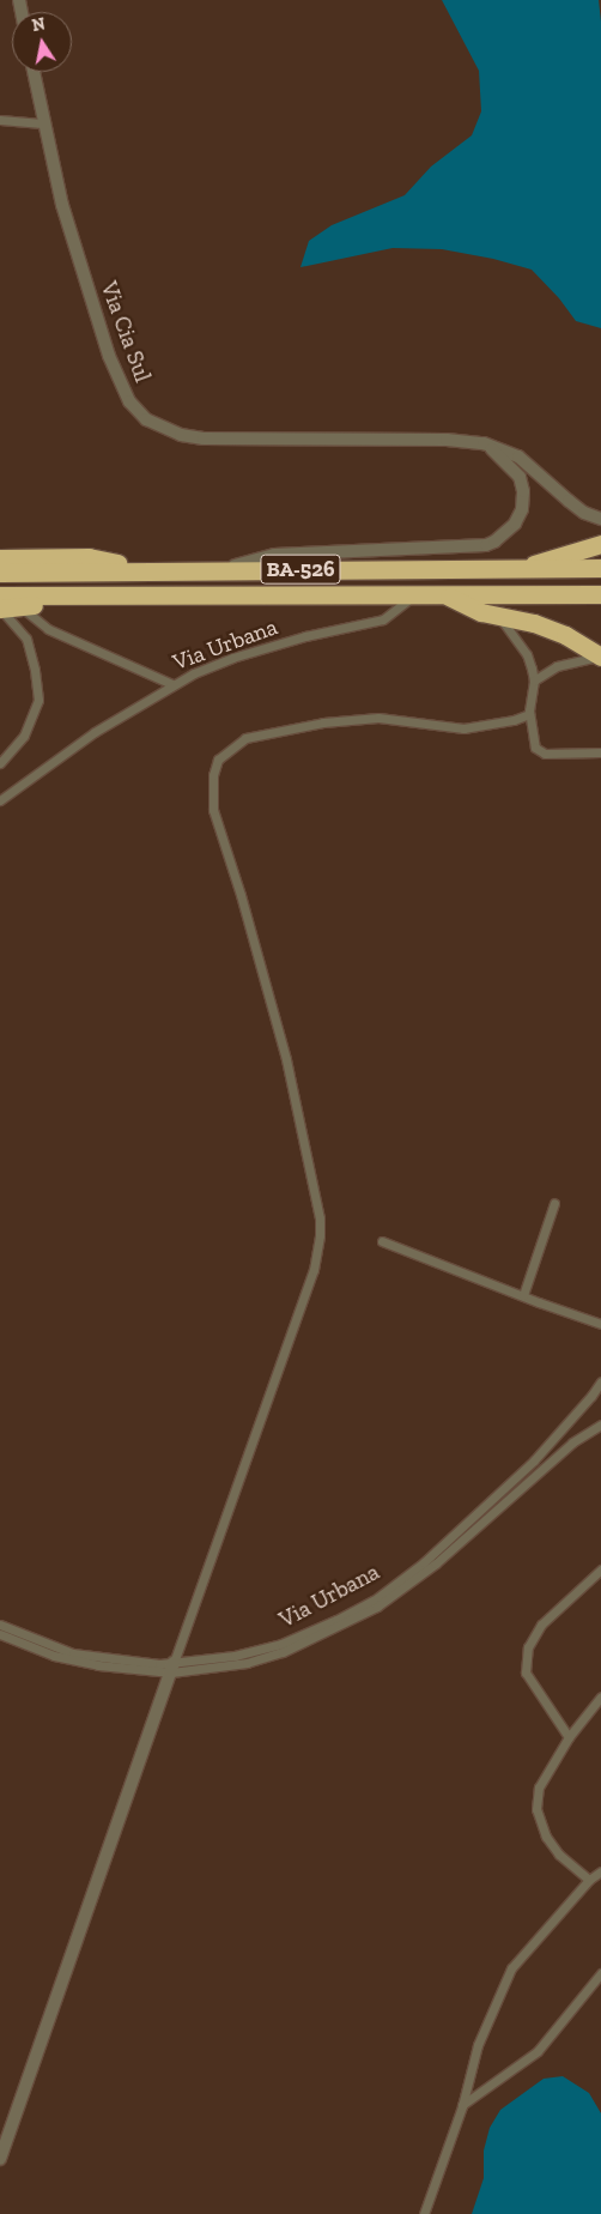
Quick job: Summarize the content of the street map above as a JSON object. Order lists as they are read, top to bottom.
{
  "streets": {
    "highway": ["BA-526"],
    "street": ["Via Cia Sul"],
    "lane": ["Via Urbana"]
  },
  "crossings": [
    ["BA-526", "Via Urbana"]
  ],
  "north": "top"
}
